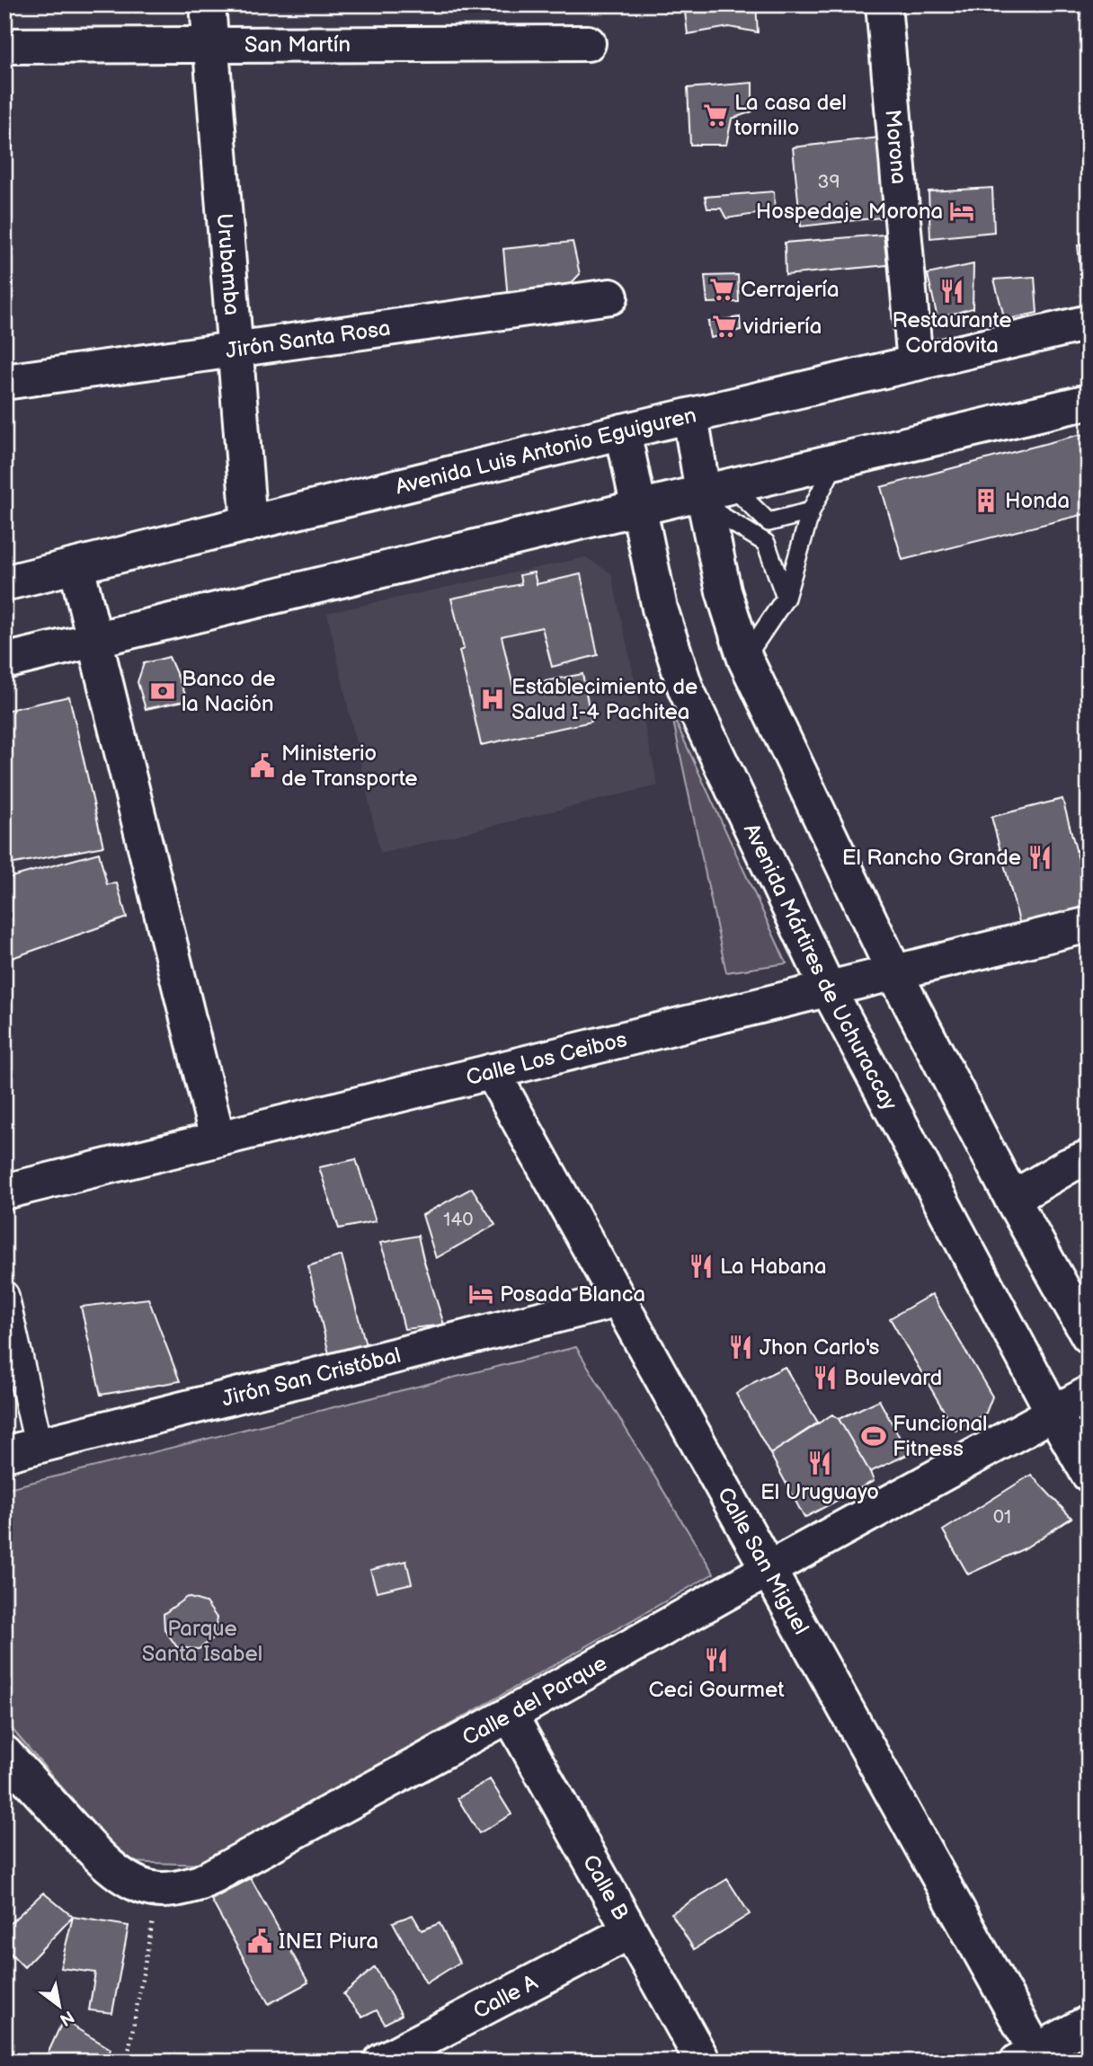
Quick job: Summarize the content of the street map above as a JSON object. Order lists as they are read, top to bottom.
{
  "streets": {
    "street": [
      "San Martín",
      "Morona",
      "Urubamba",
      "Jirón Santa Rosa",
      "Avenida Luis Antonio Eguiguren",
      "Avenida Mártires de Uchuraccay",
      "Calle Los Ceibos",
      "Jirón San Cristóbal",
      "Calle San Miguel",
      "Calle del Parque",
      "Calle B",
      "Calle A"
    ]
  },
  "crossings": [
    ["San Martín", "Urubamba"],
    ["Morona", "Avenida Luis Antonio Eguiguren"],
    ["Urubamba", "Jirón Santa Rosa"],
    ["Urubamba", "Avenida Luis Antonio Eguiguren"],
    ["Avenida Luis Antonio Eguiguren", "Avenida Mártires de Uchuraccay"],
    ["Avenida Mártires de Uchuraccay", "Calle Los Ceibos"],
    ["Avenida Mártires de Uchuraccay", "Calle del Parque"],
    ["Calle Los Ceibos", "Calle San Miguel"],
    ["Jirón San Cristóbal", "Calle San Miguel"],
    ["Calle San Miguel", "Calle del Parque"],
    ["Calle del Parque", "Calle B"],
    ["Calle B", "Calle A"]
  ],
  "parks": ["Parque Santa Isabel"],
  "places": {
    "supermarket": ["La casa del tornillo", "Cerrajería", "vidriería"],
    "hotel": ["Hospedaje Morona", "Posada Blanca"],
    "restaurant": [
      "Restaurante Cordovita",
      "El Rancho Grande",
      "La Habana",
      "Jhon Carlo's",
      "Boulevard",
      "El Uruguayo",
      "Ceci Gourmet"
    ],
    "building": ["Honda"],
    "bank": ["Banco de la Nación"],
    "hospital": ["Establecimiento de Salud I-4 Pachitea"],
    "public building": ["Ministerio de Transporte", "INEI Piura"],
    "sports": ["Funcional Fitness"]
  },
  "house_numbers": ["39", "140", "01"],
  "north": "bottom right"
}
